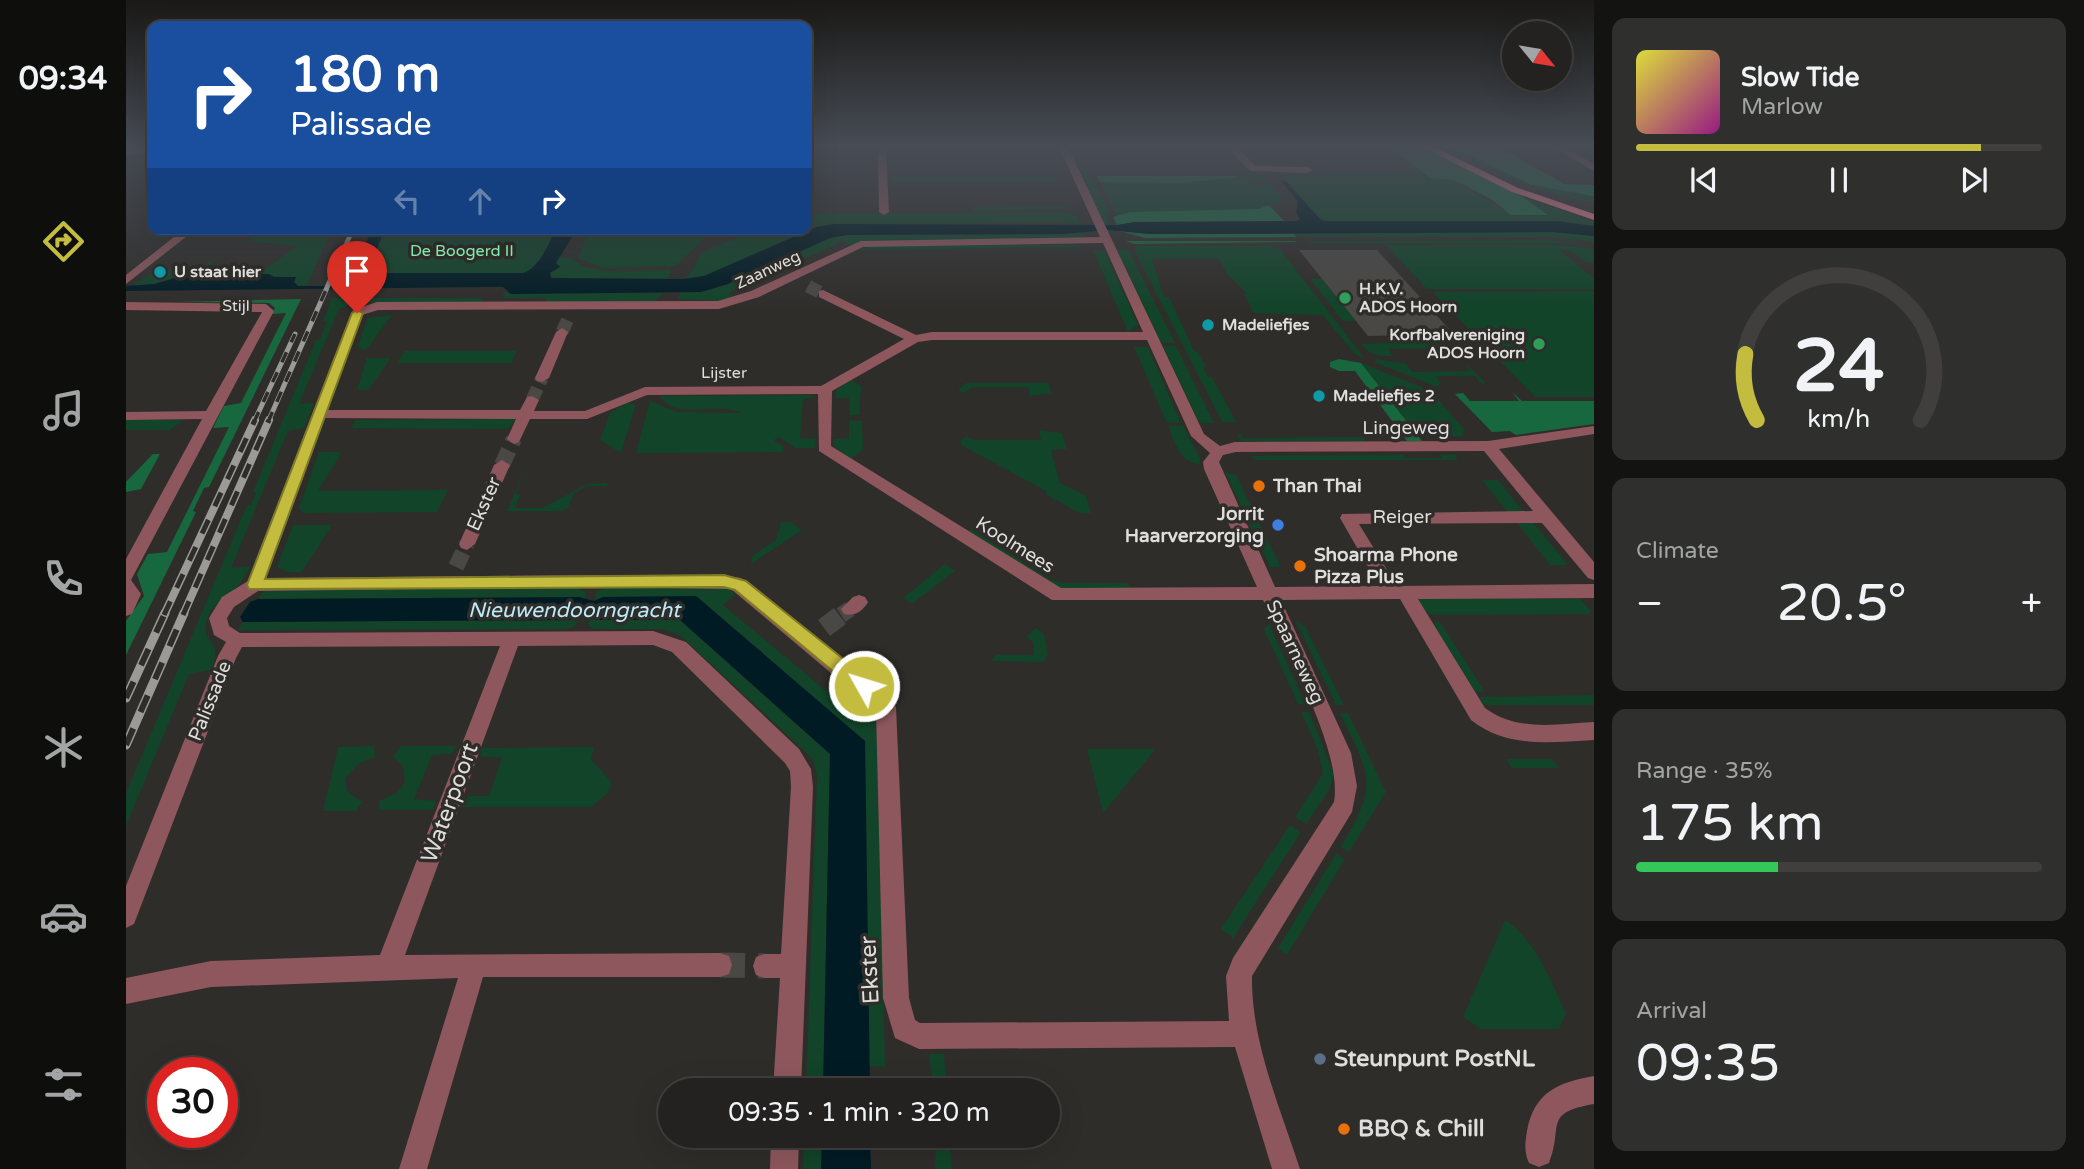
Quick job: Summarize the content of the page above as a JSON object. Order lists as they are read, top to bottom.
{
  "streets": {
    "street": [
      "Zaanweg",
      "Stijl",
      "Lijster",
      "Lingeweg",
      "Ekster",
      "Reiger",
      "Koolmees",
      "Spaarneweg",
      "Palissade",
      "Waterpoort"
    ]
  },
  "crossings": [
    ["Zaanweg", "Lijster"],
    ["Lijster", "Koolmees"],
    ["Lingeweg", "Spaarneweg"],
    ["Ekster", "Spaarneweg"],
    ["Ekster", "Palissade"],
    ["Koolmees", "Spaarneweg"]
  ],
  "water": ["Nieuwendoorngracht"],
  "parks": ["De Boogerd II"],
  "places": [
    "U staat hier",
    "H.K.V. ADOS Hoorn",
    "Madeliefjes",
    "Korfbalvereniging ADOS Hoorn",
    "Madeliefjes 2",
    "Than Thai",
    "Jorrit Haarverzorging",
    "Shoarma Phone Pizza Plus",
    "Steunpunt PostNL",
    "BBQ & Chill"
  ],
  "north": "bottom right",
  "page": {
    "tabs": "09:34",
    "turn": ["180 m", "Palissade"],
    "song": ["Slow Tide", "Marlow"],
    "tile": [
      "Climate",
      ["Range · 35%", "175 km"],
      ["Arrival", "09:35"]
    ],
    "heat": ["−", "20.5°", "+"],
    "limit": "30",
    "trip": "09:35 · 1 min · 320 m",
    "gauge": ["24", "km/h"]
  }
}
